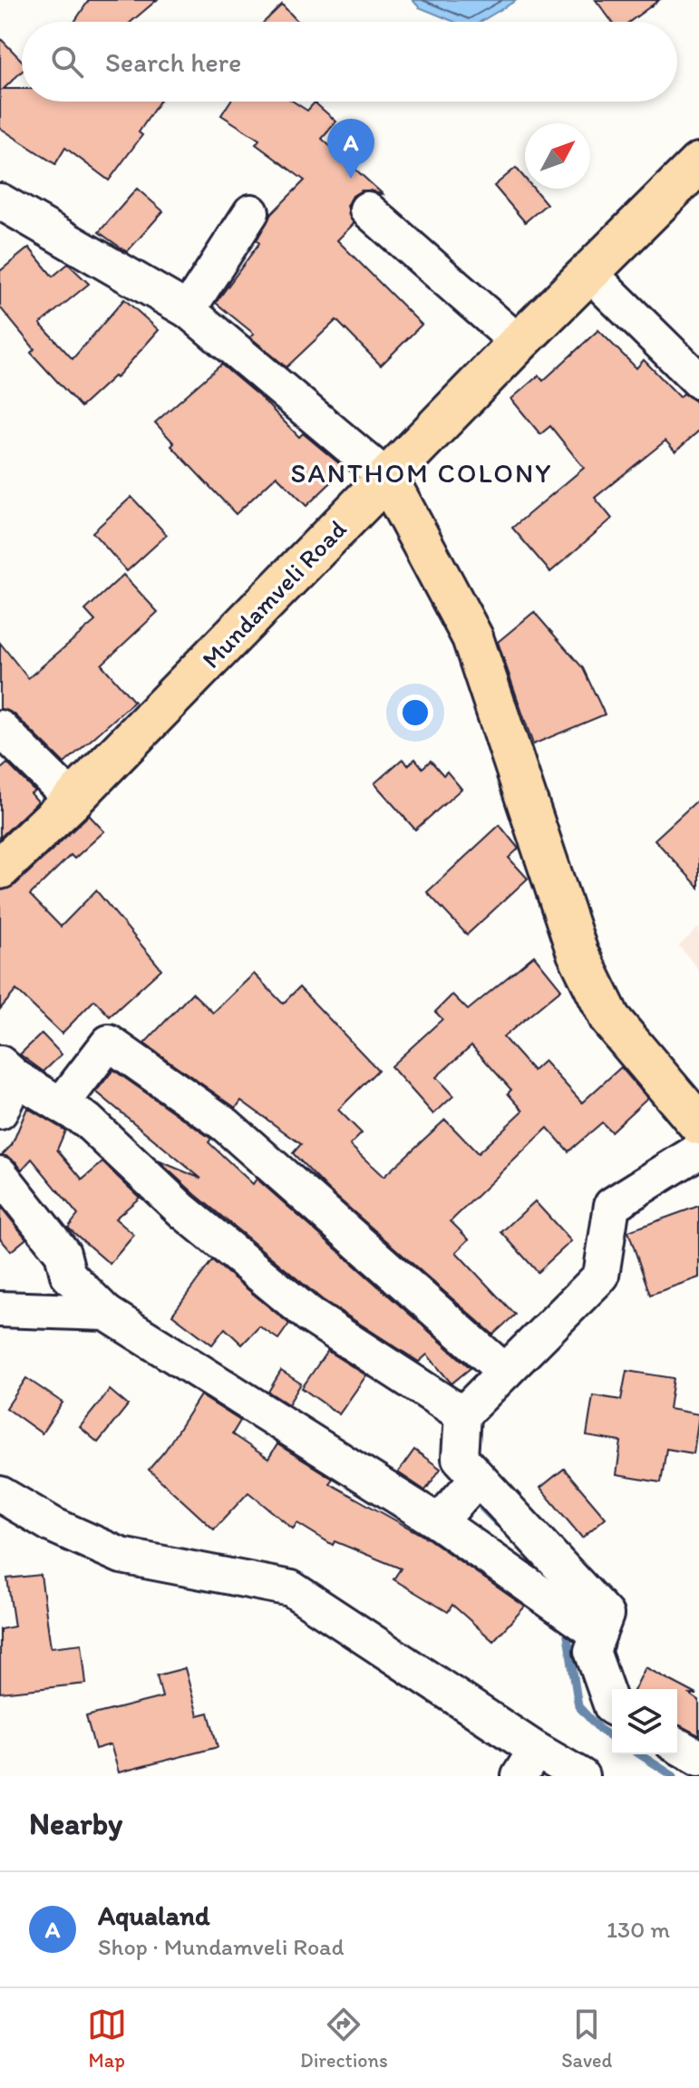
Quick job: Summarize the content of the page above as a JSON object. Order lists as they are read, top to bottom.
{
  "streets": {
    "main road": ["Mundamveli Road"]
  },
  "districts": ["SANTHOM COLONY"],
  "north": "top right",
  "page": {
    "search": "Search here",
    "pins": "A",
    "heading": "Nearby",
    "list": [
      {
        "mark": "A",
        "name": "Aqualand",
        "note": "Shop · Mundamveli Road",
        "value": "130 m"
      }
    ],
    "nav": ["Map", "Directions", "Saved"]
  }
}
